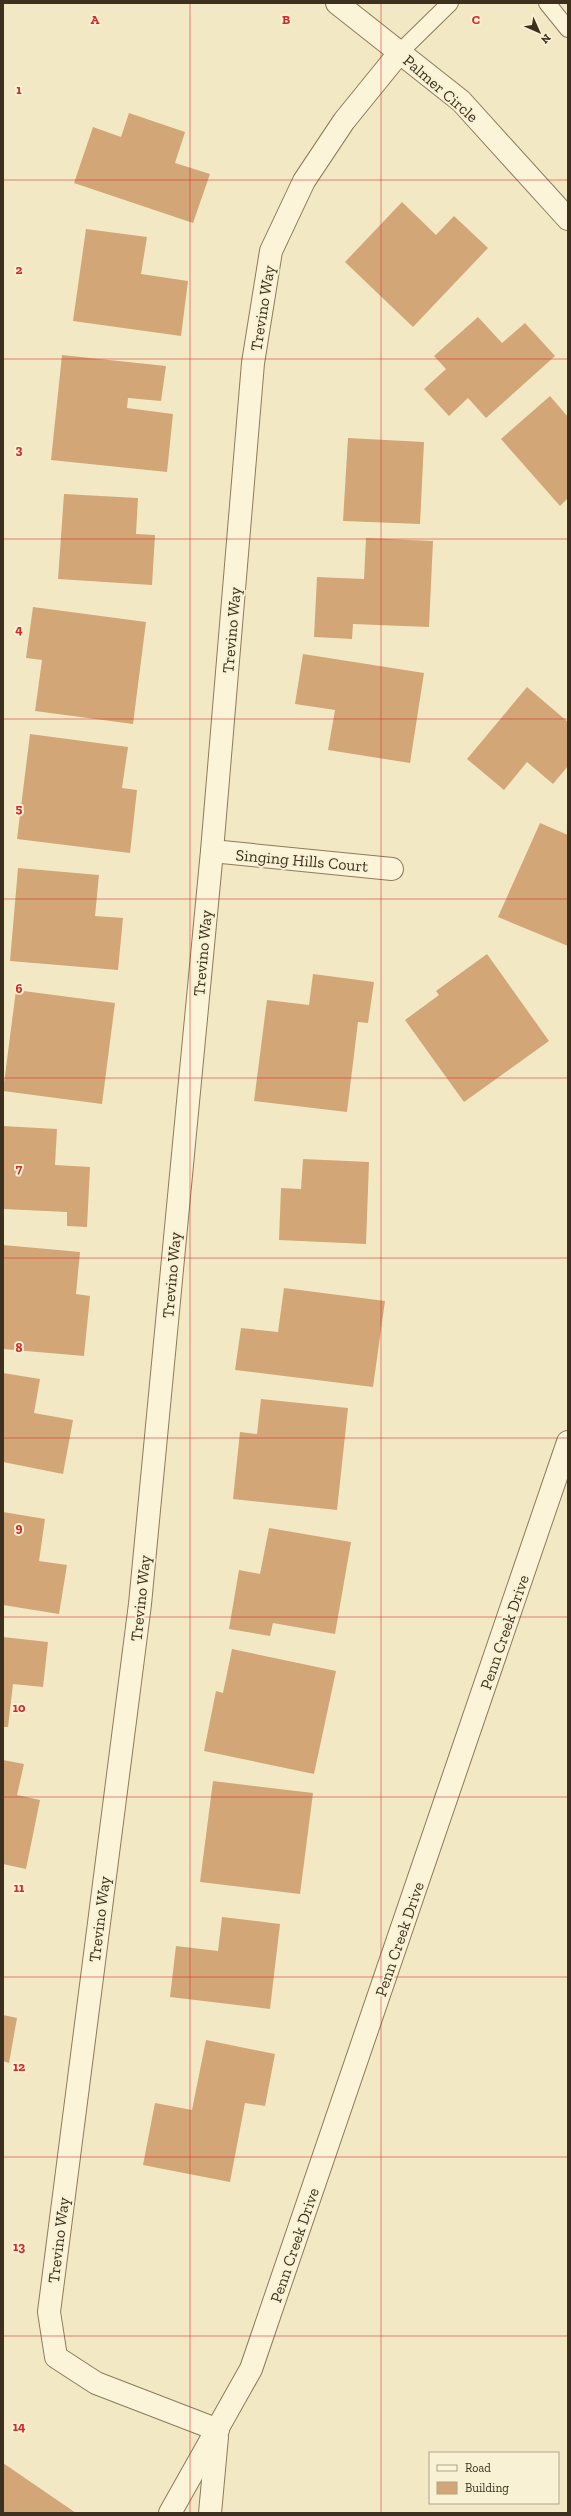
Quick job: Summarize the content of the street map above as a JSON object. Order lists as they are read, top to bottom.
{
  "streets": {
    "street": [
      "Palmer Circle",
      "Trevino Way",
      "Singing Hills Court",
      "Penn Creek Drive"
    ]
  },
  "crossings": [
    ["Palmer Circle", "Trevino Way"],
    ["Trevino Way", "Singing Hills Court"],
    ["Trevino Way", "Penn Creek Drive"]
  ],
  "legend": ["Road", "Building"],
  "north": "bottom right",
  "grid": {
    "columns": ["A", "B", "C"],
    "rows": [
      "1",
      "2",
      "3",
      "4",
      "5",
      "6",
      "7",
      "8",
      "9",
      "10",
      "11",
      "12",
      "13",
      "14"
    ]
  }
}
